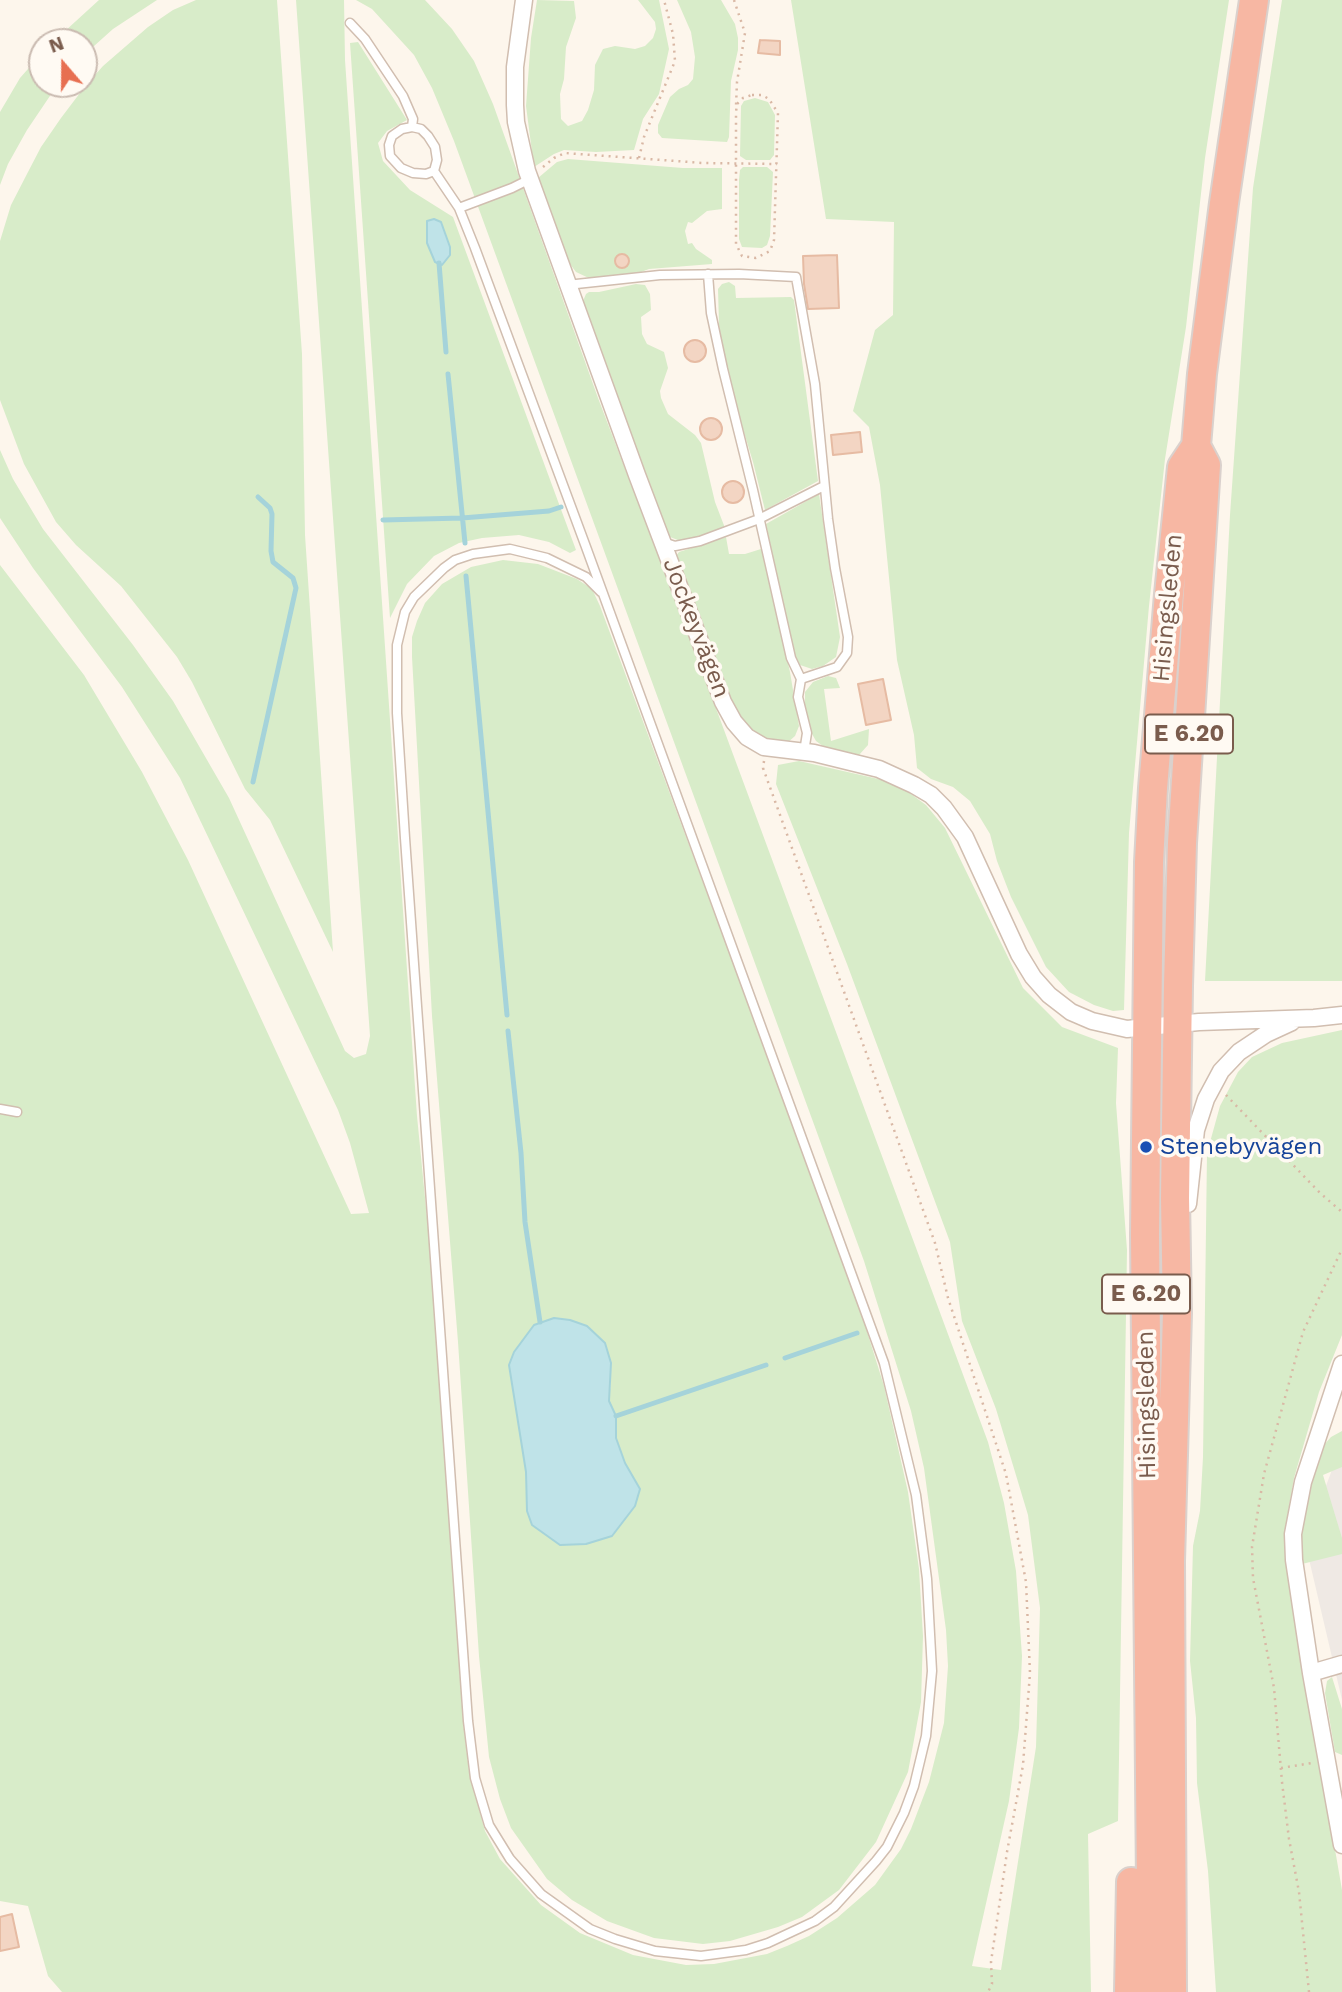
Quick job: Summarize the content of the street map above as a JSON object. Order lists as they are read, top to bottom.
{
  "streets": {
    "highway": ["Hisingsleden", "E 6.20"],
    "street": ["Jockeyvägen"]
  },
  "places": ["Stenebyvägen"],
  "north": "top"
}
